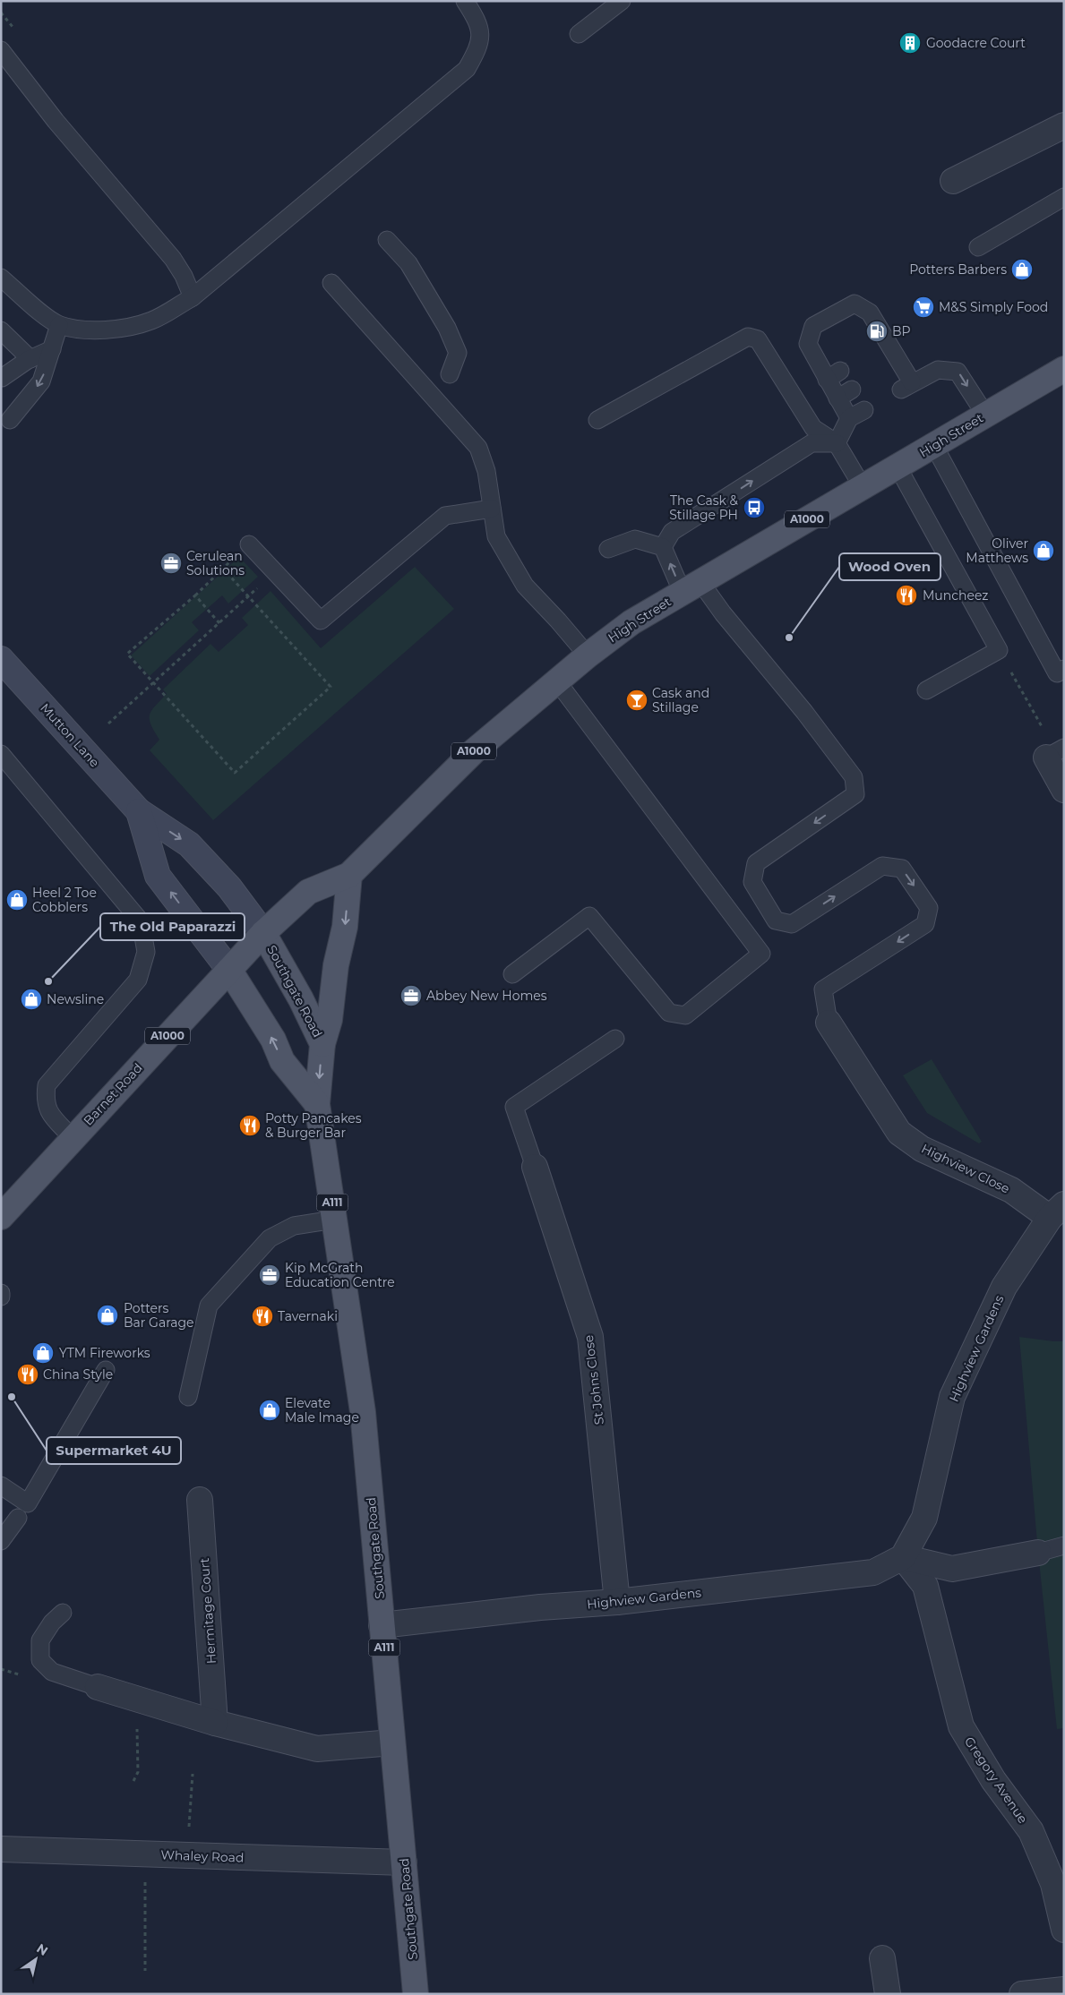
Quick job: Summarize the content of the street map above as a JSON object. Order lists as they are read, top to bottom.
{
  "streets": {
    "main road": [
      "High Street",
      "A1000",
      "Mutton Lane",
      "Southgate Road",
      "Barnet Road",
      "A111"
    ],
    "street": [
      "Highview Close",
      "Highview Gardens",
      "St Johns Close",
      "Hermitage Court",
      "Gregory Avenue",
      "Whaley Road"
    ]
  },
  "crossings": [
    ["High Street", "Mutton Lane"],
    ["High Street", "Southgate Road"],
    ["High Street", "Barnet Road"],
    ["Mutton Lane", "Southgate Road"],
    ["Mutton Lane", "Barnet Road"],
    ["Southgate Road", "Barnet Road"],
    ["Southgate Road", "Highview Gardens"],
    ["Southgate Road", "Whaley Road"],
    ["Highview Close", "Highview Gardens"],
    ["Highview Gardens", "St Johns Close"],
    ["Highview Gardens", "Gregory Avenue"]
  ],
  "places": {
    "building": ["Goodacre Court"],
    "shop": [
      "Potters Barbers",
      "Oliver Matthews",
      "Heel 2 Toe Cobblers",
      "Newsline",
      "Potters Bar Garage",
      "YTM Fireworks",
      "Elevate Male Image"
    ],
    "supermarket": ["M&S Simply Food"],
    "fuel station": ["BP"],
    "bus stop": ["The Cask & Stillage PH"],
    "office": ["Cerulean Solutions", "Abbey New Homes", "Kip McGrath Education Centre"],
    "restaurant": [
      "Muncheez",
      "Potty Pancakes & Burger Bar",
      "Tavernaki",
      "China Style"
    ],
    "other": ["Wood Oven", "The Old Paparazzi", "Supermarket 4U"],
    "bar": ["Cask and Stillage"]
  },
  "north": "top right"
}
